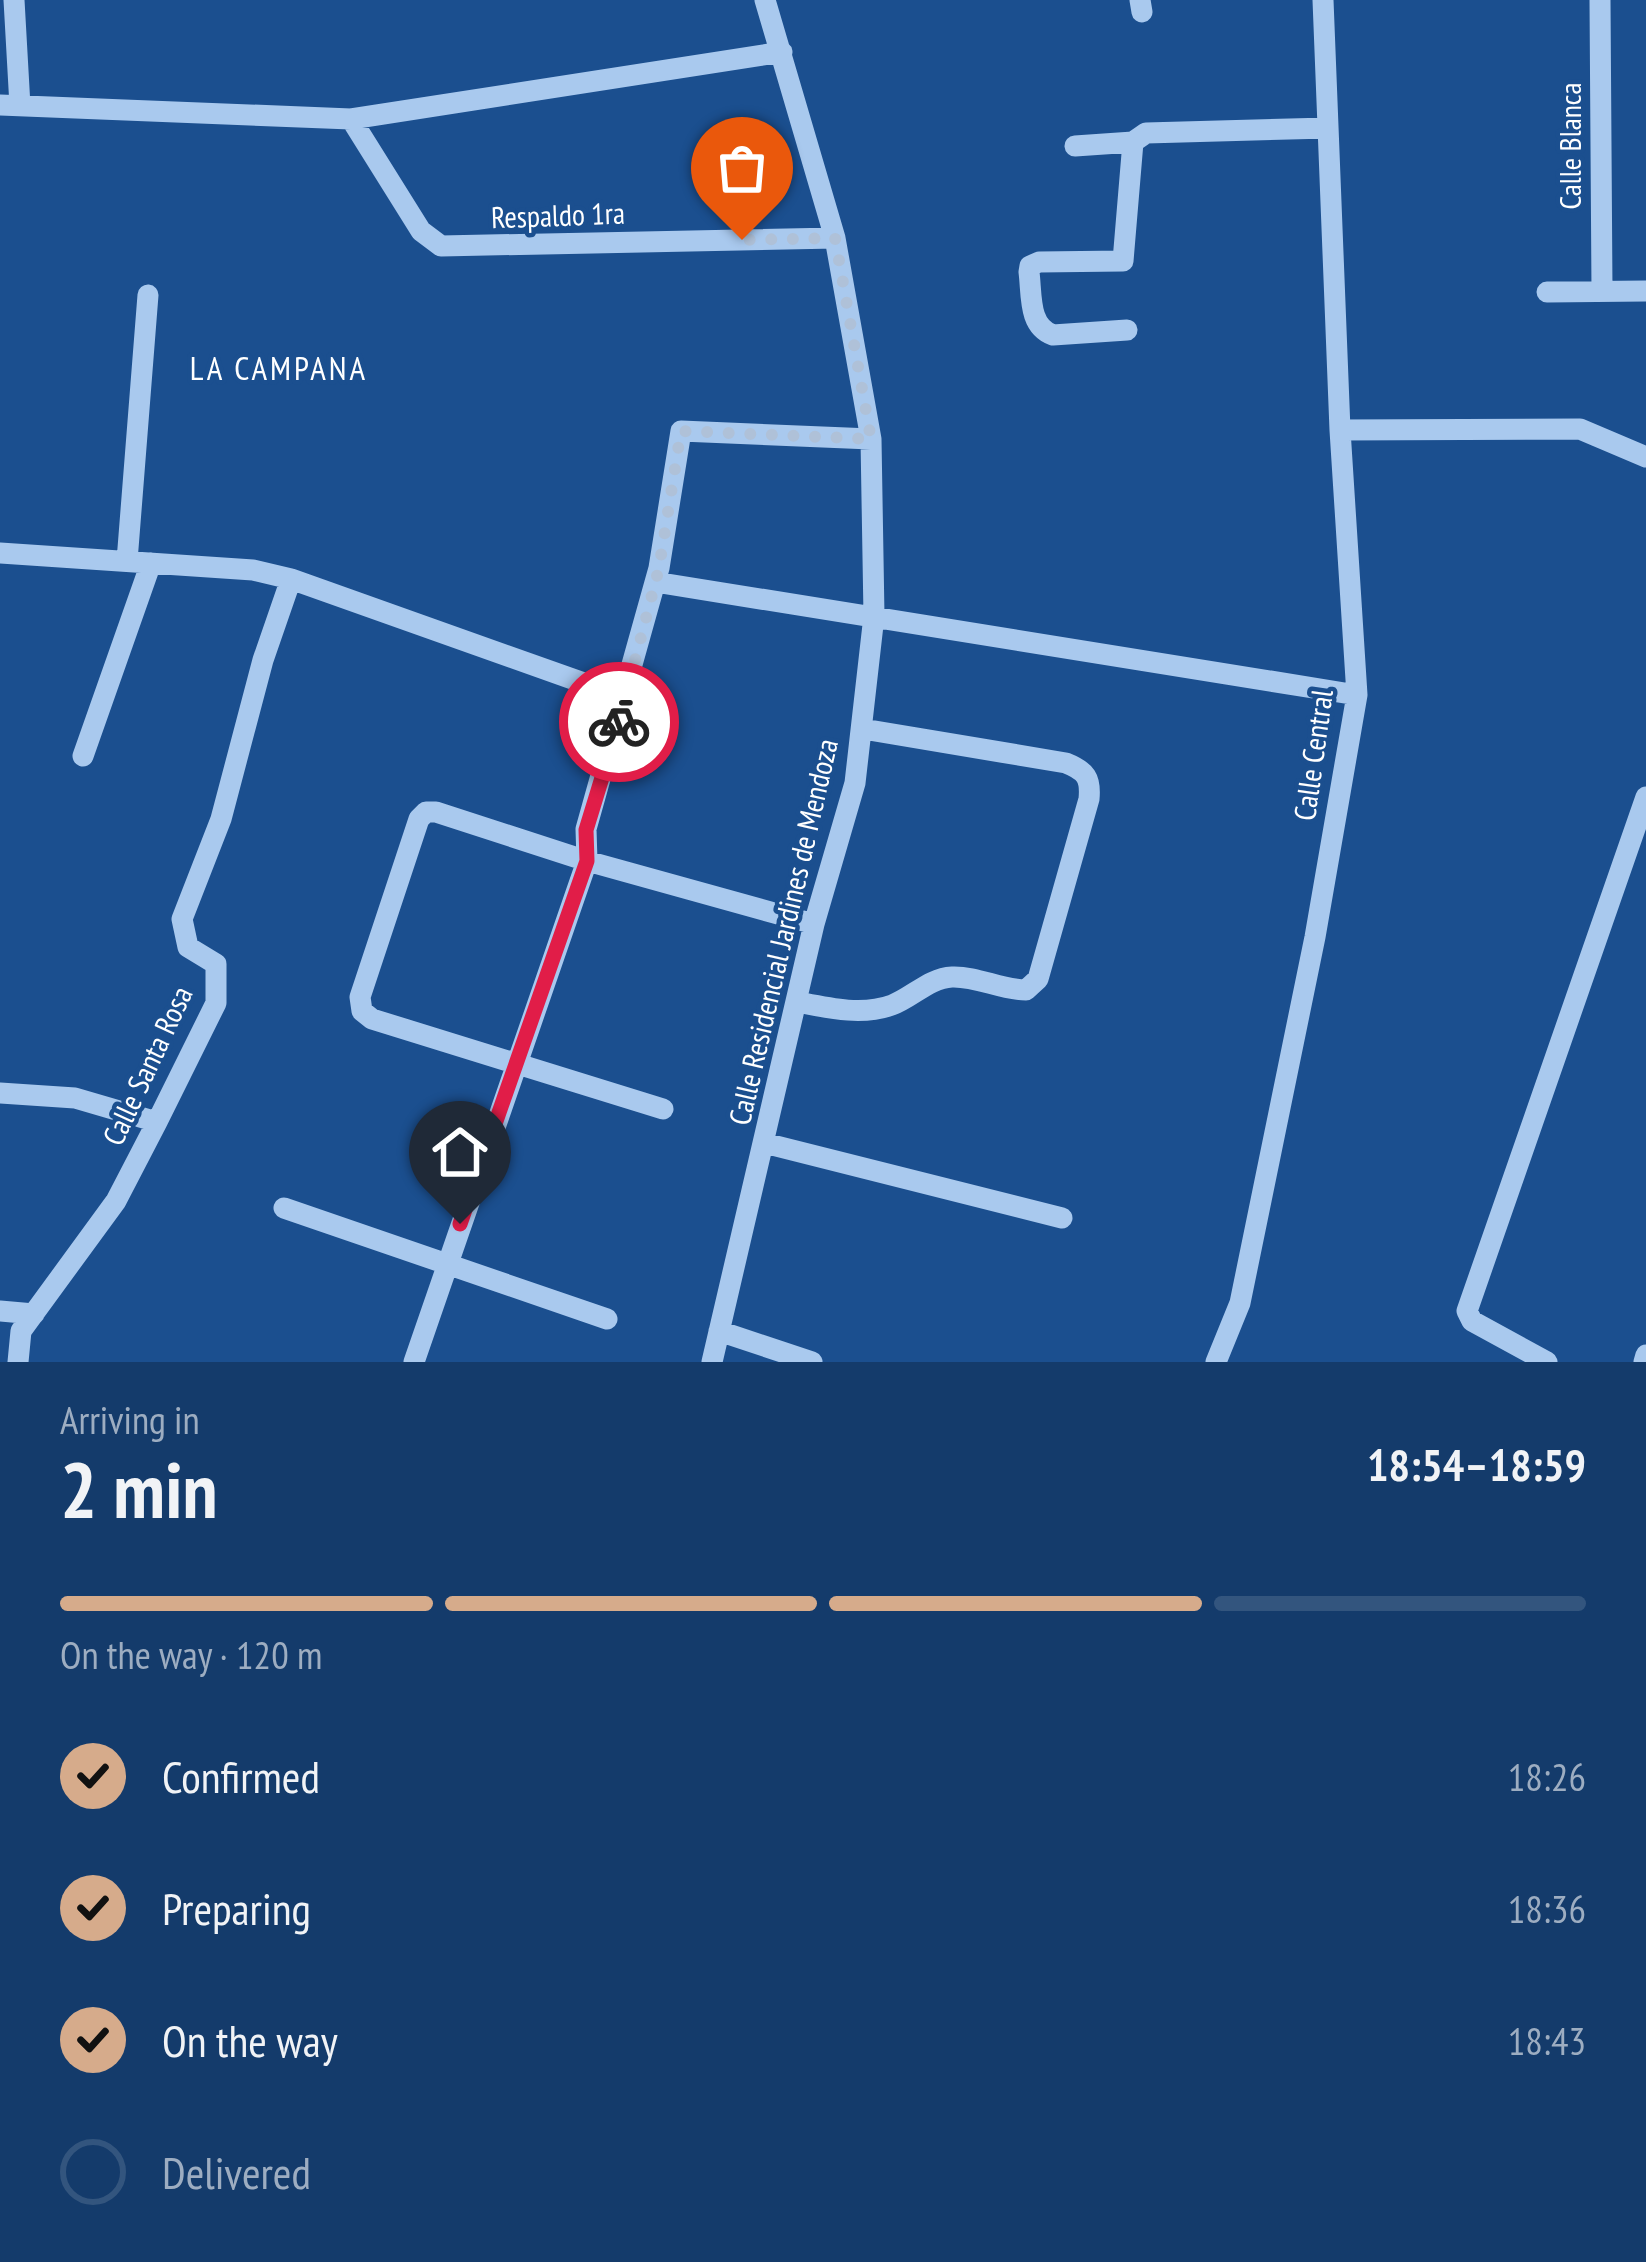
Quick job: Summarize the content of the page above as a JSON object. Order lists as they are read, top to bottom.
{
  "streets": {
    "street": [
      "Calle Blanca",
      "Respaldo 1ra",
      "Calle Central",
      "Calle Residencial Jardines de Mendoza",
      "Calle Santa Rosa"
    ]
  },
  "crossings": [
    ["Respaldo 1ra", "Calle Residencial Jardines de Mendoza"]
  ],
  "districts": ["LA CAMPANA"],
  "page": {
    "heading": ["2 min", "Arriving in", "18:54–18:59"],
    "bar": "On the way · 120 m",
    "list": [
      ["Confirmed", "18:26"],
      ["Preparing", "18:36"],
      ["On the way", "18:43"],
      "Delivered"
    ]
  }
}
